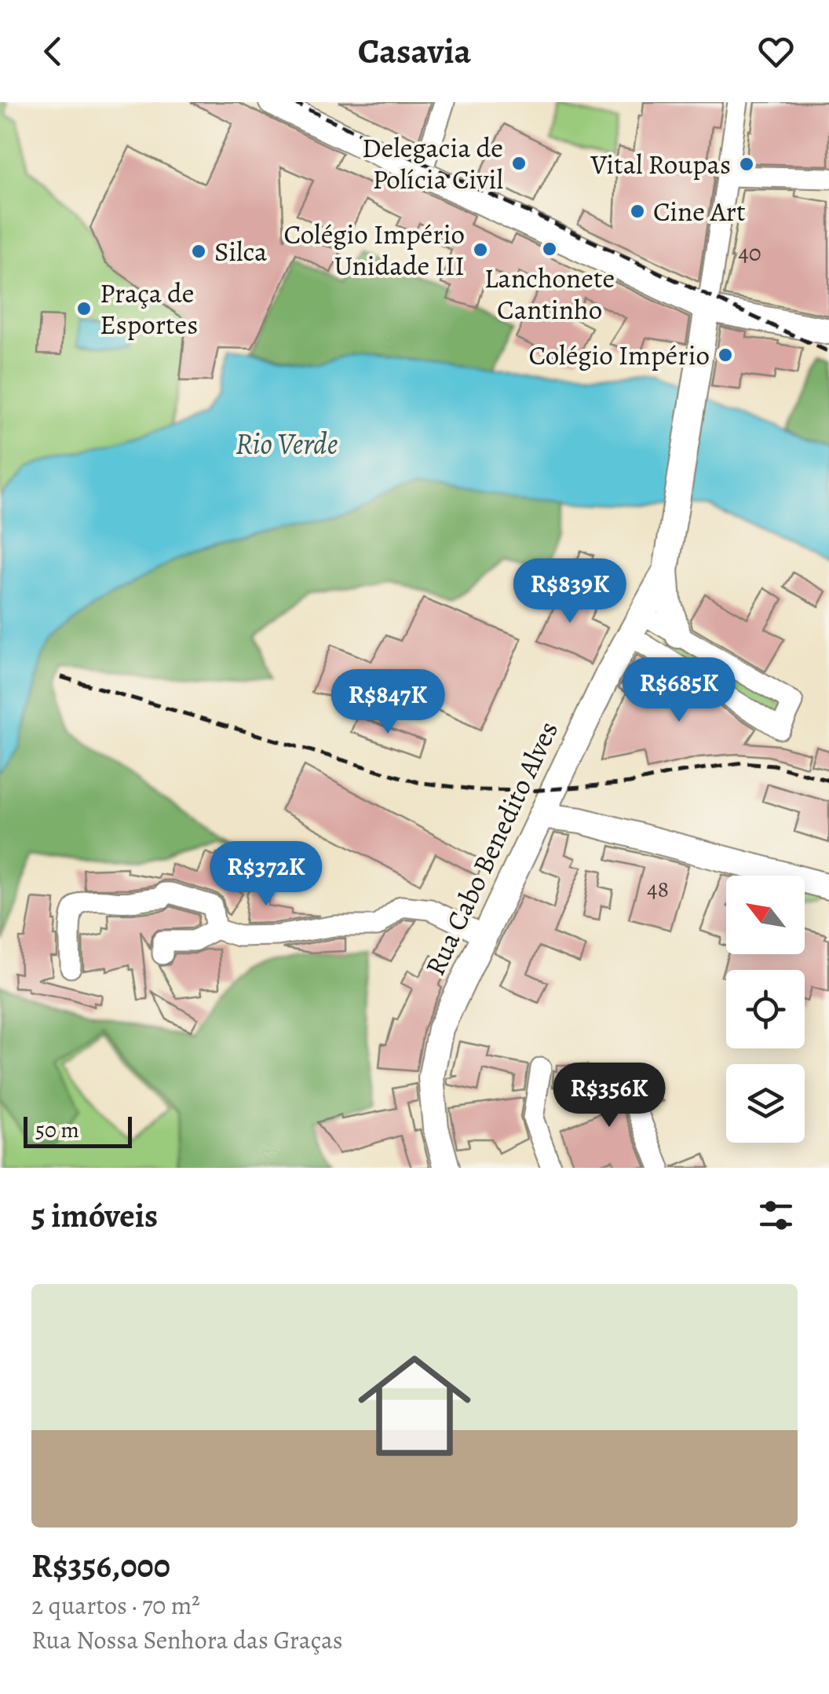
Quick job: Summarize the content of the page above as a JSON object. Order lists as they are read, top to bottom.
{
  "streets": {
    "main road": ["Rua Cabo Benedito Alves"]
  },
  "water": ["Rio Verde"],
  "places": [
    "Delegacia de Polícia Civil",
    "Vital Roupas",
    "Cine Art",
    "Lanchonete Cantinho",
    "Colégio Império Unidade III",
    "Silca",
    "Praça de Esportes",
    "Colégio Império"
  ],
  "house_numbers": ["40", "48"],
  "scale_bar": "50 m",
  "north": "top left",
  "page": {
    "header": "Casavia",
    "price": [
      "R$839K",
      "R$685K",
      "R$847K",
      "R$372K",
      "R$356K"
    ],
    "scale": "50 m",
    "heading": "5 imóveis",
    "list": [
      {
        "name": "R$356,000",
        "note": "2 quartos · 70 m² · Rua Nossa Senhora das Graças"
      }
    ]
  }
}
